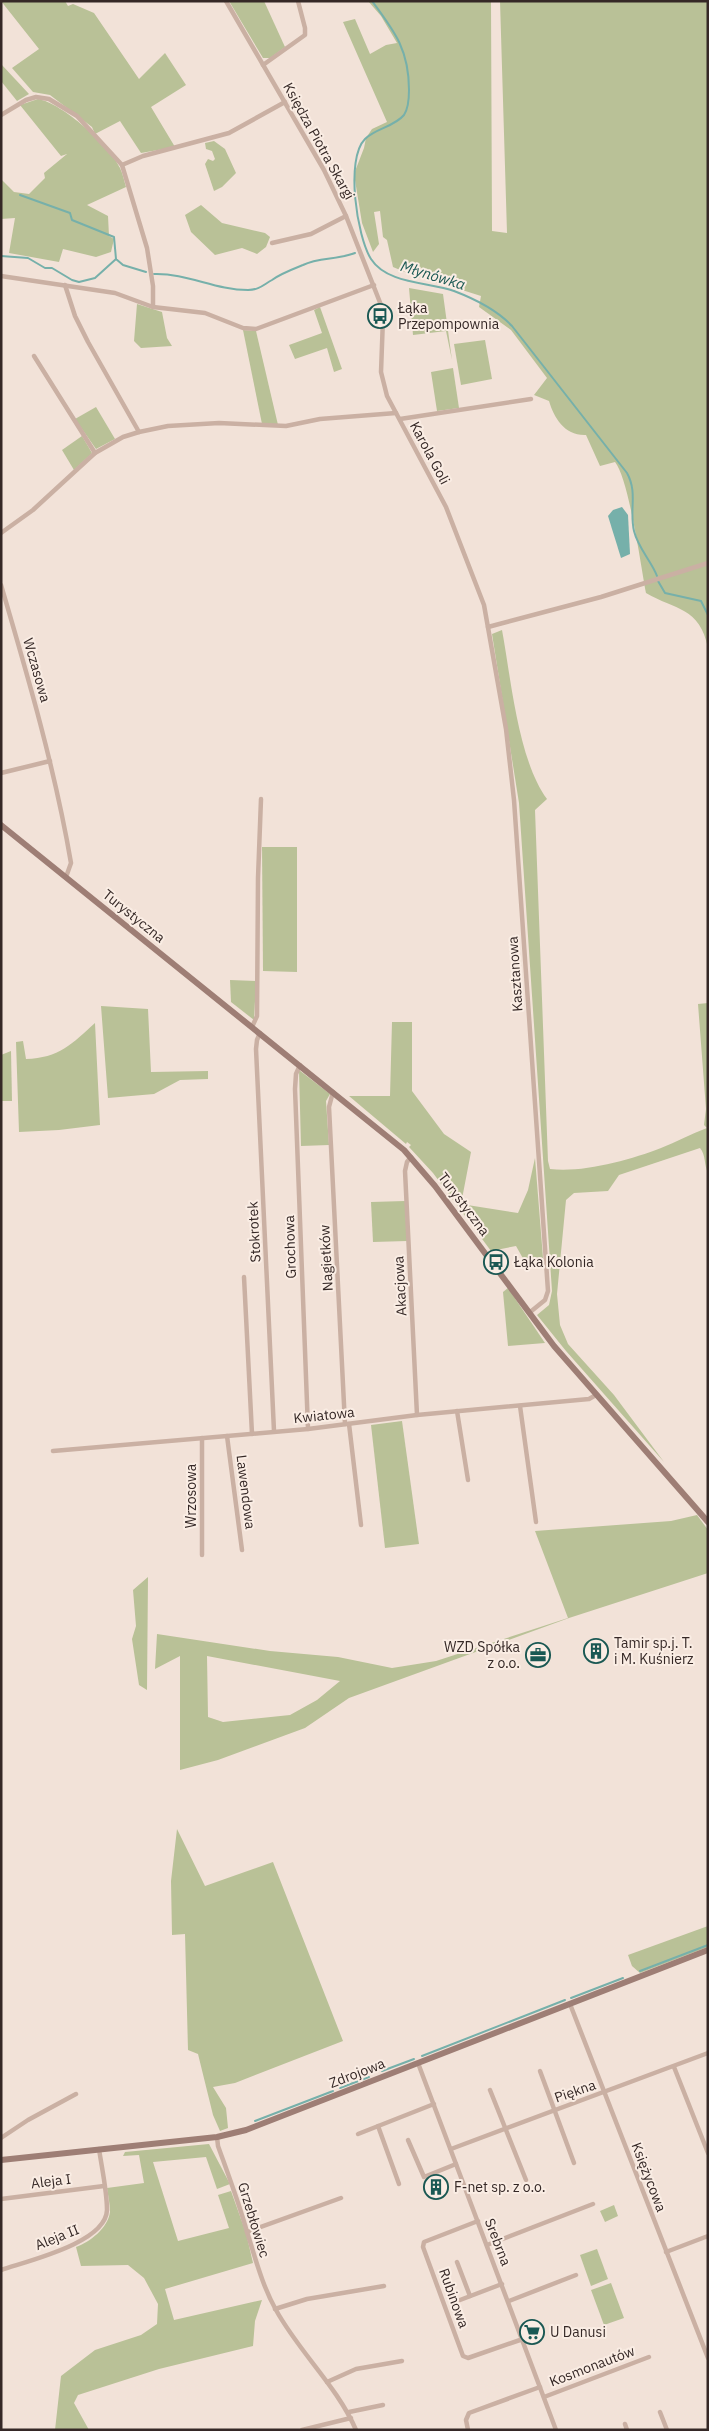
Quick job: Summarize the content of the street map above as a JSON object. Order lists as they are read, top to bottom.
{
  "streets": {
    "main road": ["Turystyczna", "Zdrojowa"],
    "street": [
      "Księdza Piotra Skargi",
      "Karola Goli",
      "Wczasowa",
      "Kasztanowa",
      "Stokrotek",
      "Grochowa",
      "Nagietków",
      "Akacjowa",
      "Kwiatowa",
      "Lawendowa",
      "Wrzosowa",
      "Piękna",
      "Księżycowa",
      "Aleja I",
      "Grzebłowiec",
      "Aleja II",
      "Srebrna",
      "Rubinowa",
      "Kosmonautów"
    ]
  },
  "crossings": [
    ["Księdza Piotra Skargi", "Karola Goli"],
    ["Karola Goli", "Kasztanowa"],
    ["Wczasowa", "Turystyczna"],
    ["Turystyczna", "Kasztanowa"],
    ["Turystyczna", "Stokrotek"],
    ["Turystyczna", "Grochowa"],
    ["Turystyczna", "Nagietków"],
    ["Turystyczna", "Akacjowa"],
    ["Turystyczna", "Kwiatowa"],
    ["Stokrotek", "Kwiatowa"],
    ["Grochowa", "Kwiatowa"],
    ["Nagietków", "Kwiatowa"],
    ["Akacjowa", "Kwiatowa"],
    ["Kwiatowa", "Lawendowa"],
    ["Kwiatowa", "Wrzosowa"],
    ["Zdrojowa", "Księżycowa"],
    ["Zdrojowa", "Grzebłowiec"],
    ["Zdrojowa", "Aleja II"],
    ["Zdrojowa", "Srebrna"],
    ["Piękna", "Księżycowa"],
    ["Piękna", "Srebrna"],
    ["Aleja I", "Aleja II"],
    ["Srebrna", "Rubinowa"],
    ["Srebrna", "Kosmonautów"]
  ],
  "water": ["Młynówka"],
  "places": {
    "bus stop": ["Łąka Przepompownia", "Łąka Kolonia"],
    "building": ["Tamir sp.j. T. i M. Kuśnierz", "F-net sp. z o.o."],
    "office": ["WZD Spółka z o.o."],
    "supermarket": ["U Danusi"]
  }
}
